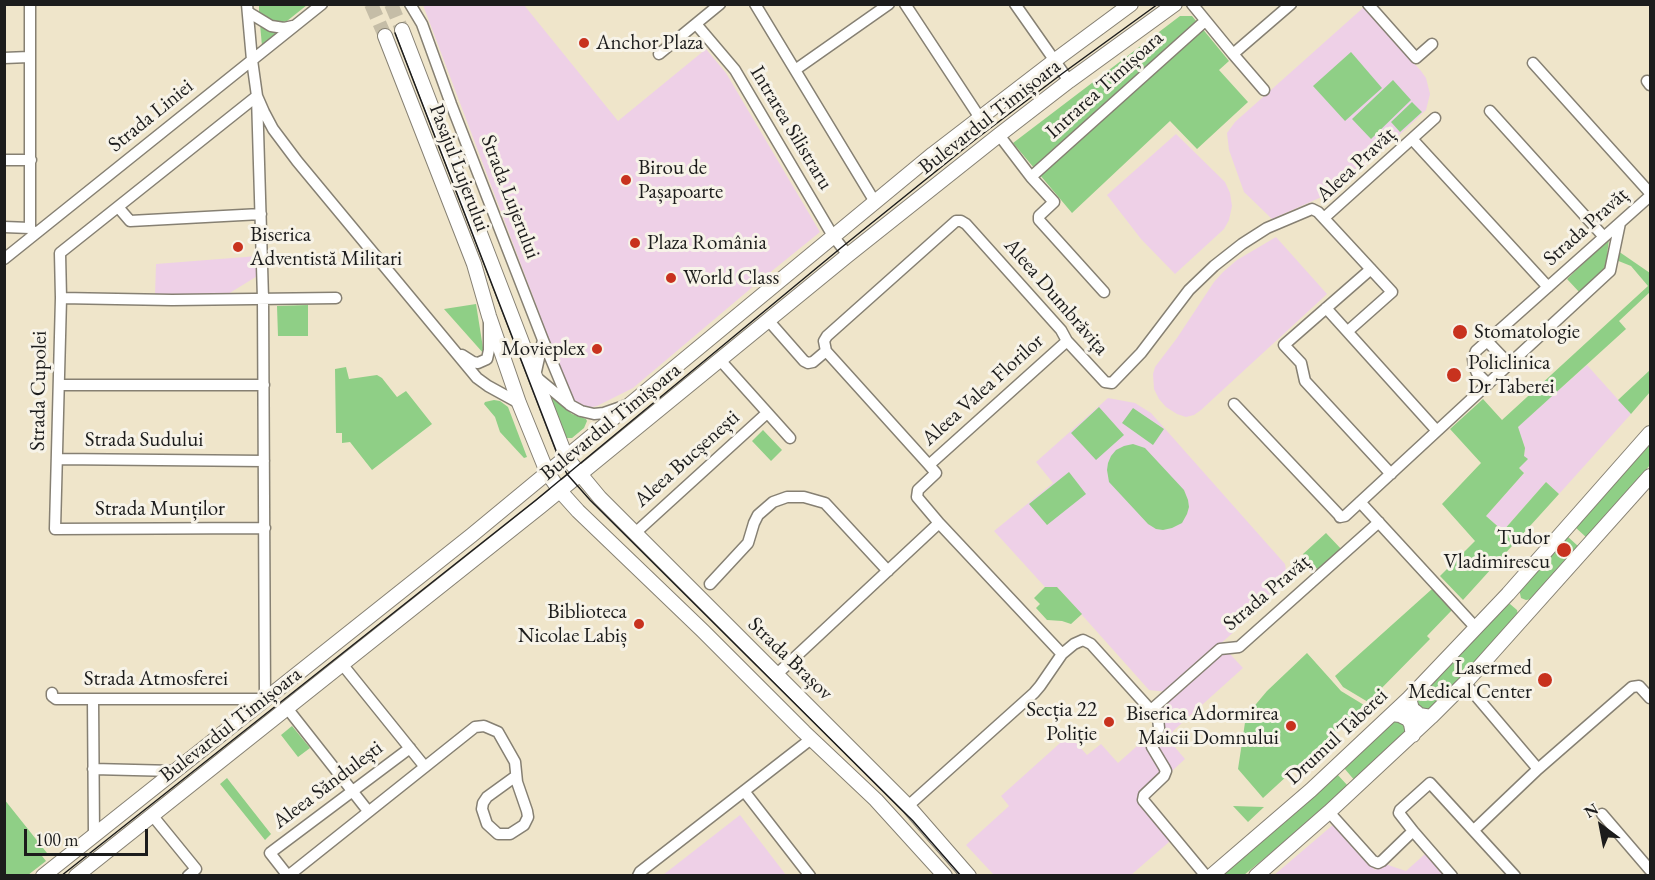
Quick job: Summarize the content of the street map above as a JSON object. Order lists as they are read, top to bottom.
{
  "streets": {
    "main road": [
      "Bulevardul Timișoara",
      "Pasajul Lujerului",
      "Strada Brașov",
      "Drumul Taberei"
    ],
    "street": [
      "Intrarea Timișoara",
      "Strada Liniei",
      "Intrarea Silistraru",
      "Aleea Pravăț",
      "Strada Lujerului",
      "Strada Pravăț",
      "Aleea Dumbrăvița",
      "Aleea Valea Florilor",
      "Strada Cupolei",
      "Strada Sudului",
      "Aleea Bucșenești",
      "Strada Munților",
      "Strada Atmosferei",
      "Aleea Săndulești"
    ]
  },
  "crossings": [
    ["Bulevardul Timișoara", "Intrarea Silistraru"],
    ["Bulevardul Timișoara", "Aleea Bucșenești"],
    ["Bulevardul Timișoara", "Strada Brașov"],
    ["Bulevardul Timișoara", "Strada Atmosferei"],
    ["Bulevardul Timișoara", "Aleea Săndulești"],
    ["Aleea Pravăț", "Strada Pravăț"],
    ["Aleea Pravăț", "Aleea Dumbrăvița"],
    ["Aleea Dumbrăvița", "Aleea Valea Florilor"],
    ["Strada Cupolei", "Strada Sudului"],
    ["Strada Cupolei", "Strada Munților"],
    ["Aleea Bucșenești", "Strada Brașov"]
  ],
  "places": [
    "Anchor Plaza",
    "Birou de Pașapoarte",
    "Plaza România",
    "Biserica Adventistă Militari",
    "World Class",
    "Stomatologie",
    "Movieplex",
    "Policlinica Dr Taberei",
    "Tudor Vladimirescu",
    "Biblioteca Nicolae Labiș",
    "Lasermed Medical Center",
    "Secția 22 Poliție",
    "Biserica Adormirea Maicii Domnului"
  ],
  "scale_bar": "100 m",
  "north": "top left"
}
